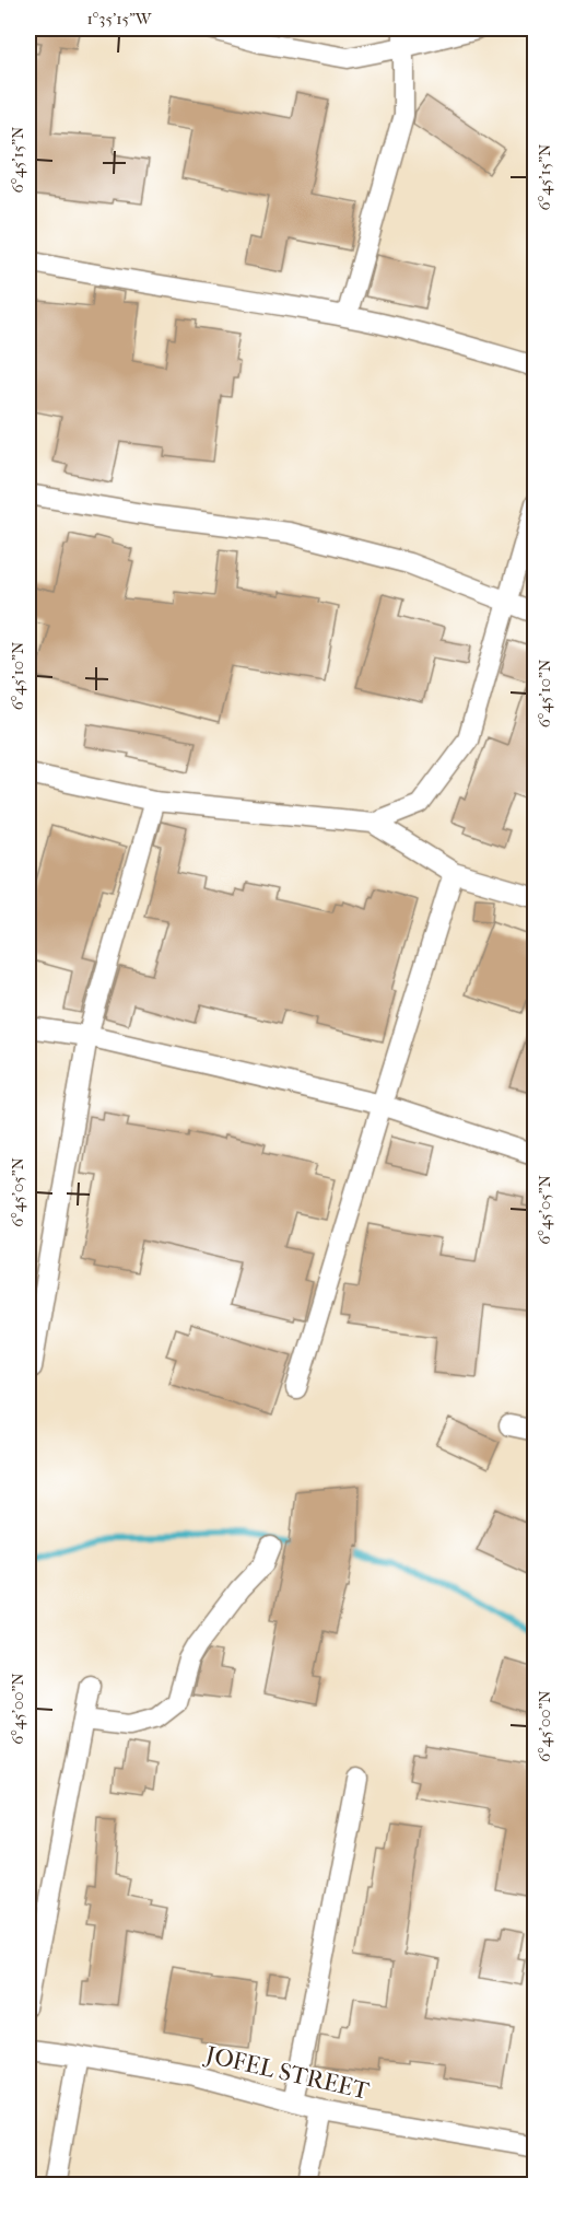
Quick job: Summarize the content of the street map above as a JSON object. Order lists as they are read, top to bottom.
{
  "streets": {
    "street": ["JOFEL STREET"]
  },
  "coordinates": [
    "1°35'15\"W",
    "6°45'15\"N",
    "6°45'10\"N",
    "6°45'05\"N",
    "6°45'00\"N"
  ]
}
